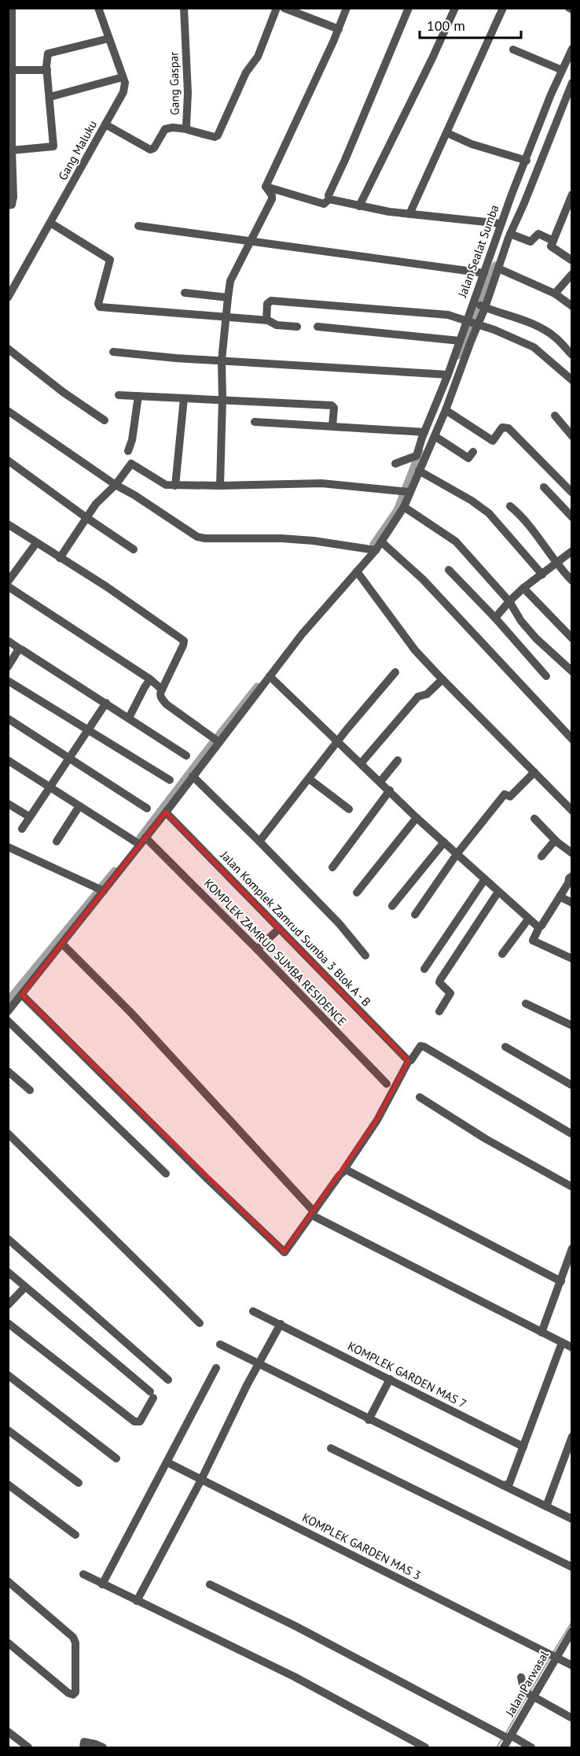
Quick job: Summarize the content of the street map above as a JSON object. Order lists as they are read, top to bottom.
{
  "streets": {
    "street": [
      "Gang Gaspar",
      "Gang Maluku",
      "Jalan Sealat Sumba",
      "Jalan Komplek Zamrud Sumba 3 Blok A - B",
      "KOMPLEK ZAMRUD SUMBA RESIDENCE",
      "KOMPLEK GARDEN MAS 7",
      "KOMPLEK GARDEN MAS 3",
      "Jalan Parwasal"
    ]
  },
  "crossings": [
    ["KOMPLEK GARDEN MAS 3", "Jalan Parwasal"]
  ],
  "scale_bar": "100 m"
}
